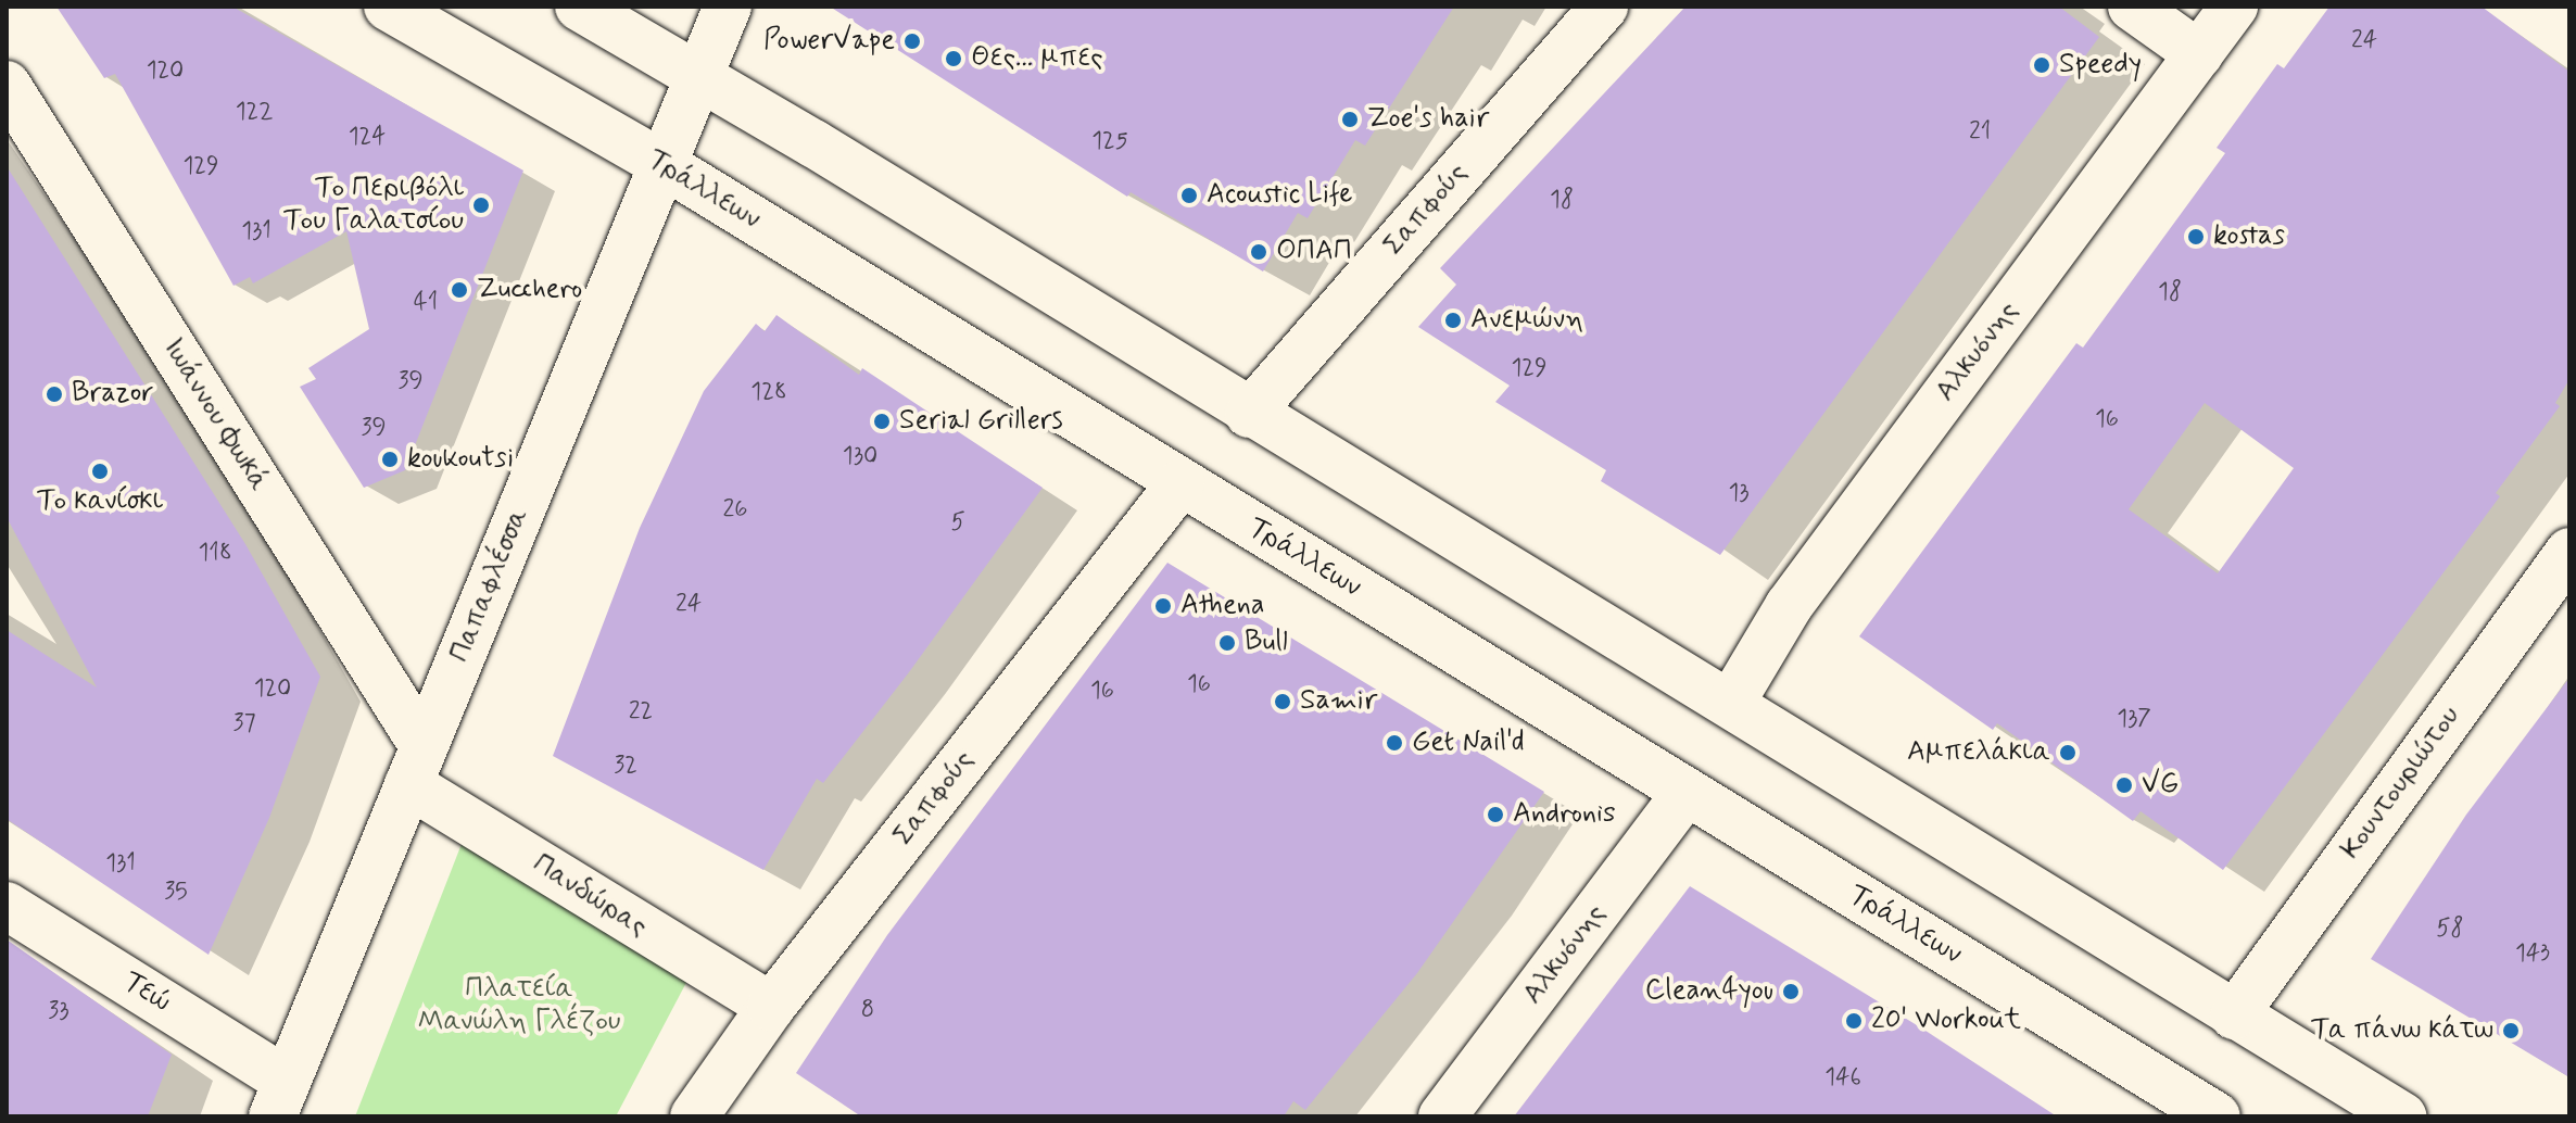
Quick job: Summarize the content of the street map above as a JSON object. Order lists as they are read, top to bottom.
{
  "streets": {
    "street": [
      "Τράλλεων",
      "Σαπφούς",
      "Αλκυόνης",
      "Ιωάννου Φωκά",
      "Παπαφλέσσα",
      "Κουντουριώτου",
      "Πανδώρας",
      "Τεώ"
    ]
  },
  "crossings": [
    ["Τράλλεων", "Σαπφούς"],
    ["Τράλλεων", "Αλκυόνης"],
    ["Τράλλεων", "Παπαφλέσσα"],
    ["Σαπφούς", "Πανδώρας"],
    ["Ιωάννου Φωκά", "Παπαφλέσσα"],
    ["Ιωάννου Φωκά", "Πανδώρας"],
    ["Παπαφλέσσα", "Πανδώρας"],
    ["Παπαφλέσσα", "Τεώ"]
  ],
  "parks": ["Πλατεία Μανώλη Γλέζου"],
  "places": [
    "PowerVape",
    "Θες... μπες",
    "Speedy",
    "Zoe's hair",
    "Acoustic Life",
    "Το Περιβόλι Του Γαλατσίου",
    "kostas",
    "ΟΠΑΠ",
    "Zucchero",
    "Ανεμώνη",
    "Brazor",
    "Serial Grillers",
    "koukoutsi",
    "Το κανίσκι",
    "Athena",
    "Bull",
    "Samir",
    "Get Nail'd",
    "Αμπελάκια",
    "VG",
    "Andronis",
    "Clean4you",
    "20' Workout",
    "Τα πάνω κάτω"
  ],
  "house_numbers": [
    "24",
    "120",
    "122",
    "21",
    "124",
    "125",
    "129",
    "18",
    "131",
    "18",
    "41",
    "129",
    "39",
    "128",
    "16",
    "39",
    "130",
    "13",
    "26",
    "5",
    "118",
    "24",
    "16",
    "120",
    "16",
    "22",
    "137",
    "37",
    "32",
    "131",
    "35",
    "58",
    "143",
    "8",
    "33",
    "146"
  ]
}
